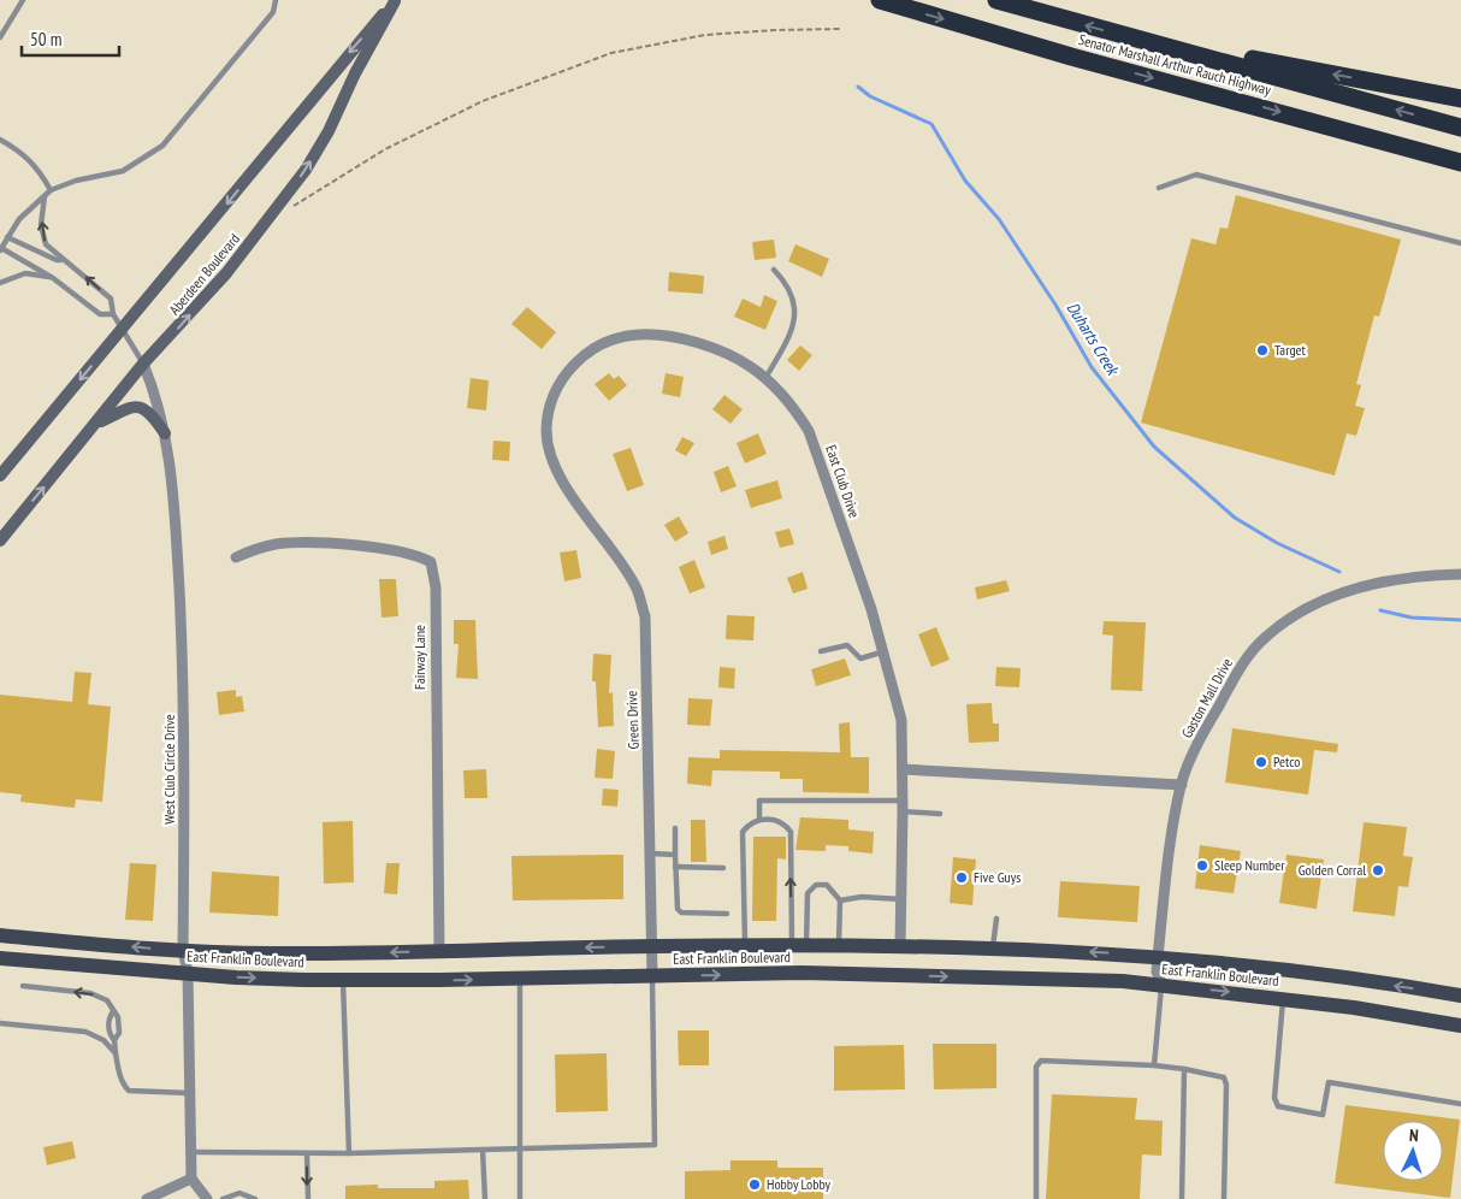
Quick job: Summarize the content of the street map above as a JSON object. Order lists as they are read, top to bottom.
{
  "streets": {
    "highway": ["Senator Marshall Arthur Rauch Highway"],
    "main road": ["Aberdeen Boulevard", "East Franklin Boulevard"],
    "street": [
      "East Club Drive",
      "Fairway Lane",
      "Gaston Mall Drive",
      "Green Drive",
      "West Club Circle Drive"
    ]
  },
  "crossings": [
    ["Aberdeen Boulevard", "West Club Circle Drive"],
    ["East Club Drive", "Green Drive"],
    ["East Club Drive", "East Franklin Boulevard"],
    ["Fairway Lane", "East Franklin Boulevard"],
    ["Gaston Mall Drive", "East Franklin Boulevard"],
    ["Green Drive", "East Franklin Boulevard"],
    ["West Club Circle Drive", "East Franklin Boulevard"]
  ],
  "water": ["Duharts Creek"],
  "places": [
    "Target",
    "Petco",
    "Sleep Number",
    "Golden Corral",
    "Five Guys",
    "Hobby Lobby"
  ],
  "scale_bar": "50 m",
  "north": "top"
}
